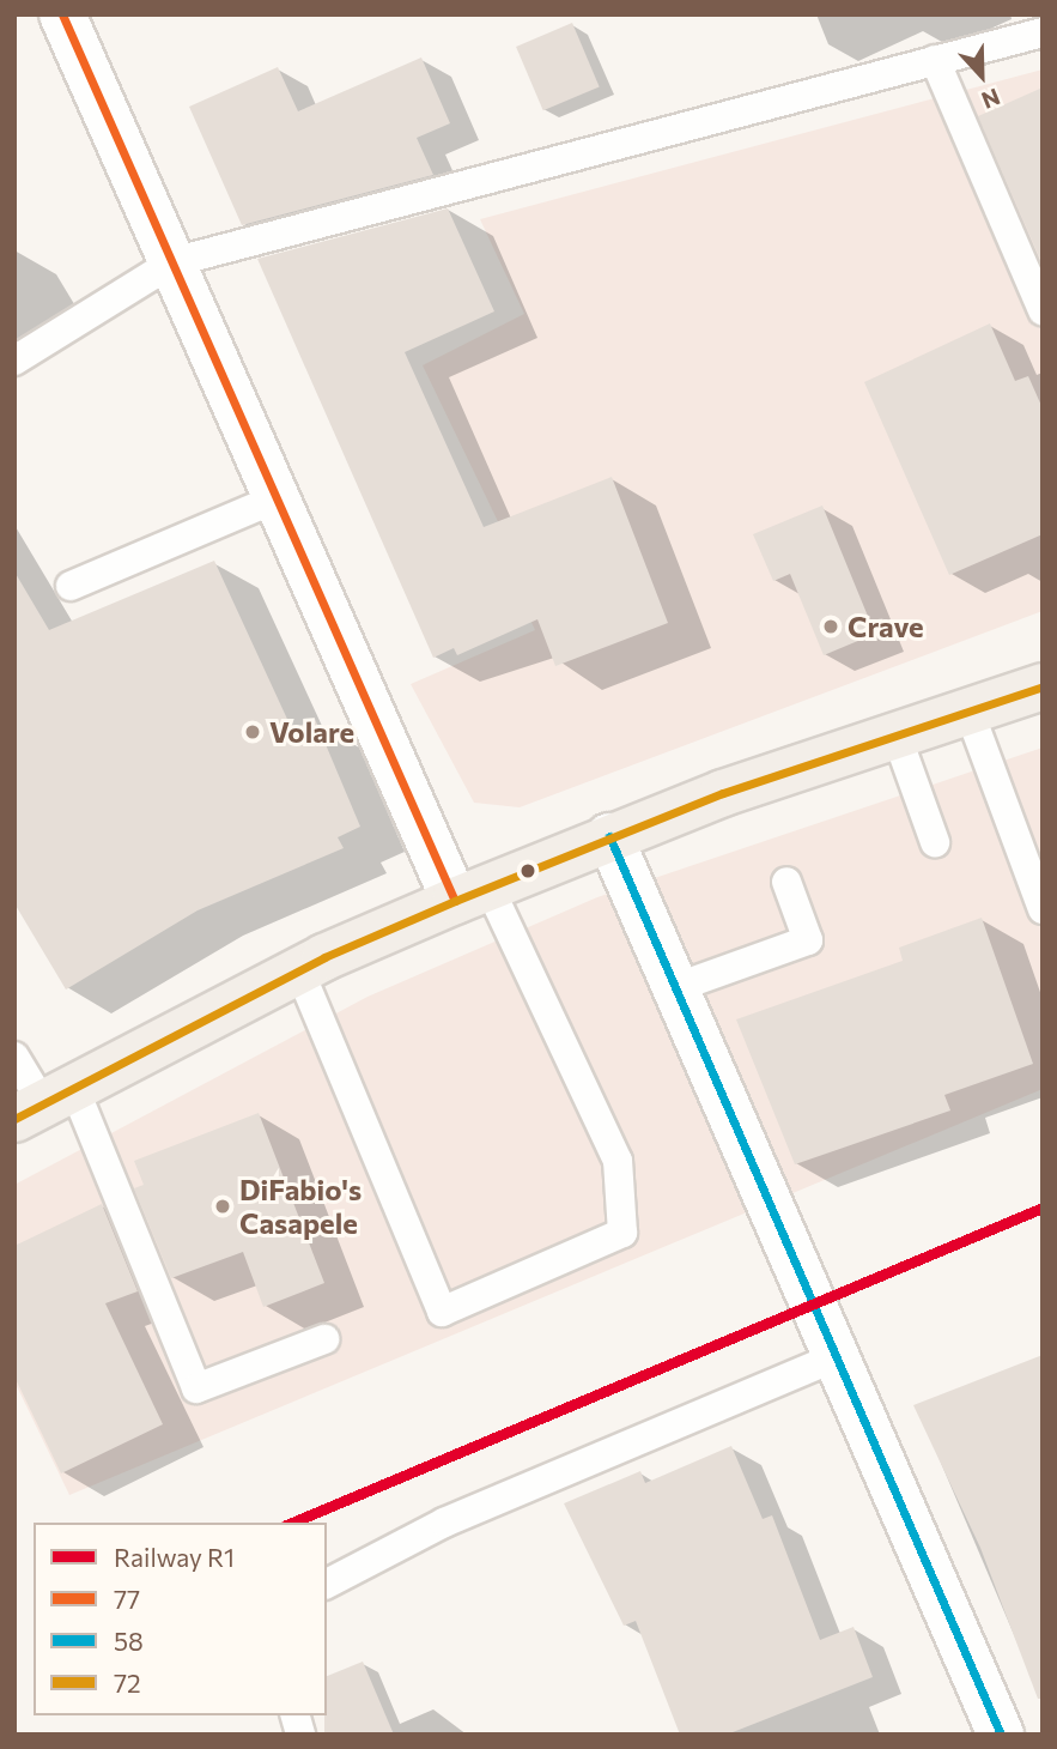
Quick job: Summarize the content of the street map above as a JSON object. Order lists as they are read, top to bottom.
{
  "places": ["Crave", "Volare", "DiFabio's Casapele"],
  "lines": [
    "transit line 77",
    "transit line 72",
    "transit line 58",
    "rail line R1"
  ],
  "legend": [
    "Railway R1",
    "77",
    "58",
    "72"
  ],
  "north": "bottom"
}
